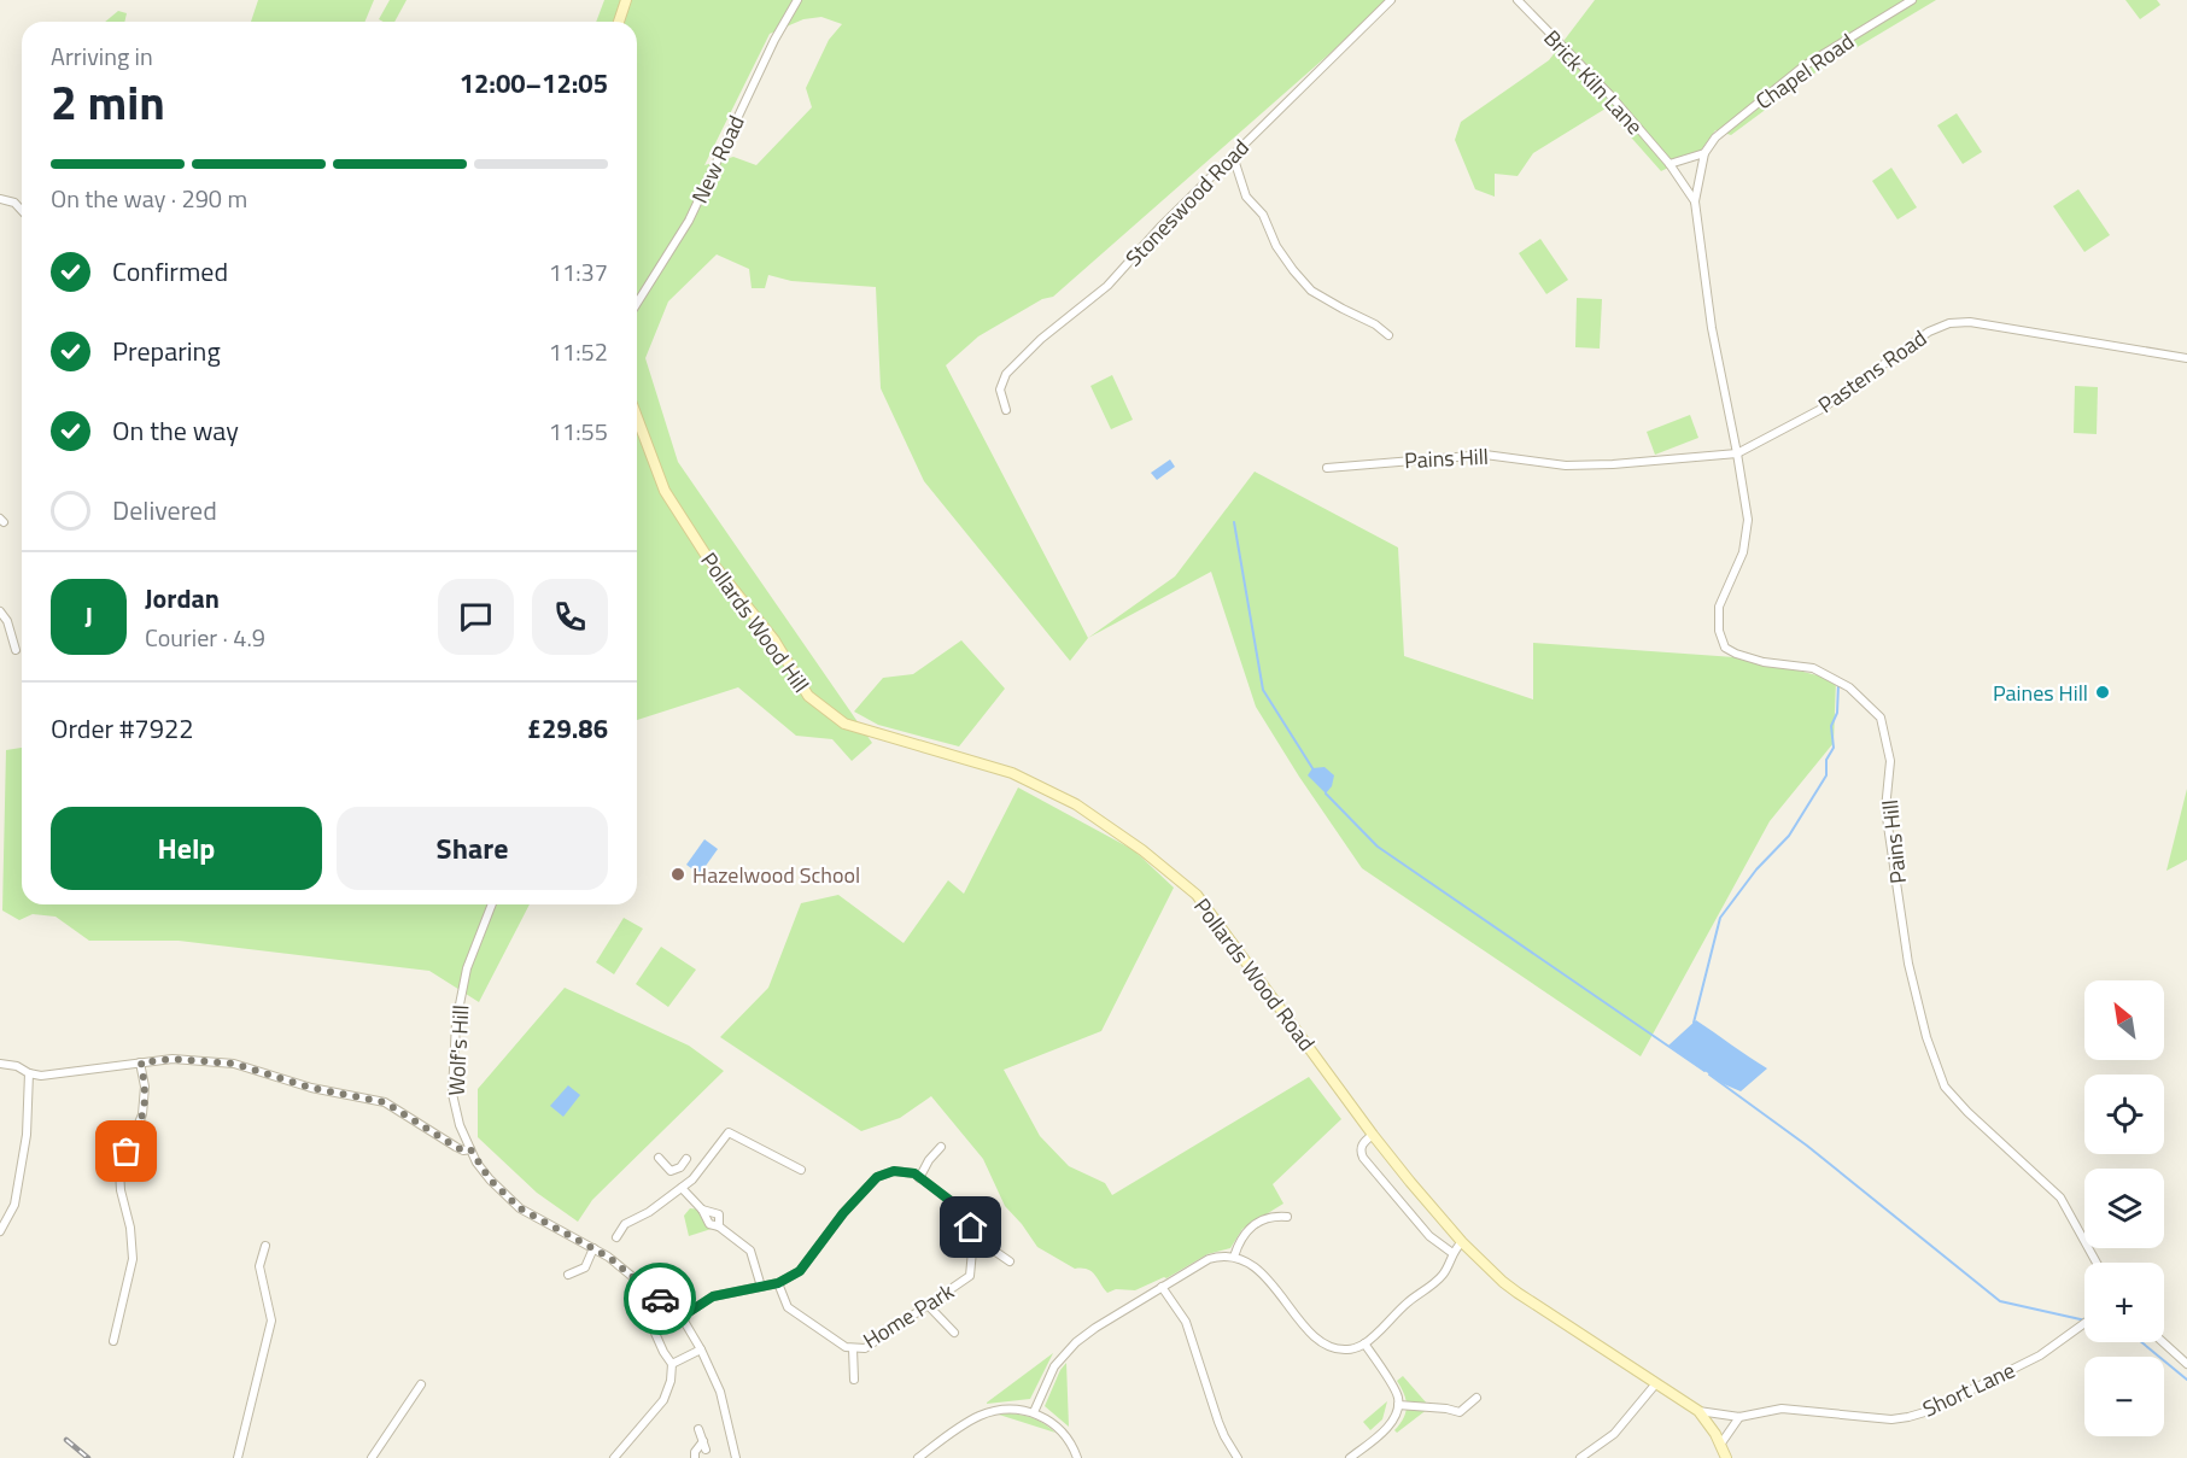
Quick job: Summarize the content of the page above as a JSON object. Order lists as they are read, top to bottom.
{
  "streets": {
    "street": [
      "Chapel Road",
      "Brick Kiln Lane",
      "New Road",
      "Stoneswood Road",
      "Pastens Road",
      "Pains Hill",
      "Pollards Wood Hill",
      "Pollards Wood Road",
      "Wolf's Hill",
      "Home Park",
      "Short Lane"
    ]
  },
  "crossings": [
    ["Brick Kiln Lane", "Pains Hill"],
    ["Pastens Road", "Pains Hill"],
    ["Pollards Wood Hill", "Pollards Wood Road"],
    ["Pollards Wood Road", "Short Lane"]
  ],
  "places": ["Paines Hill", "Hazelwood School"],
  "north": "top left",
  "page": {
    "heading": ["2 min", "Arriving in", "12:00–12:05"],
    "panel": [
      "Jordan",
      "Courier · 4.9",
      "Order #7922",
      "£29.86"
    ],
    "bar": "On the way · 290 m",
    "list": [
      ["Confirmed", "11:37"],
      ["Preparing", "11:52"],
      ["On the way", "11:55"],
      "Delivered"
    ],
    "round": "J",
    "buttons": ["Help", "Share"],
    "map_buttons": ["+", "−"]
  }
}
